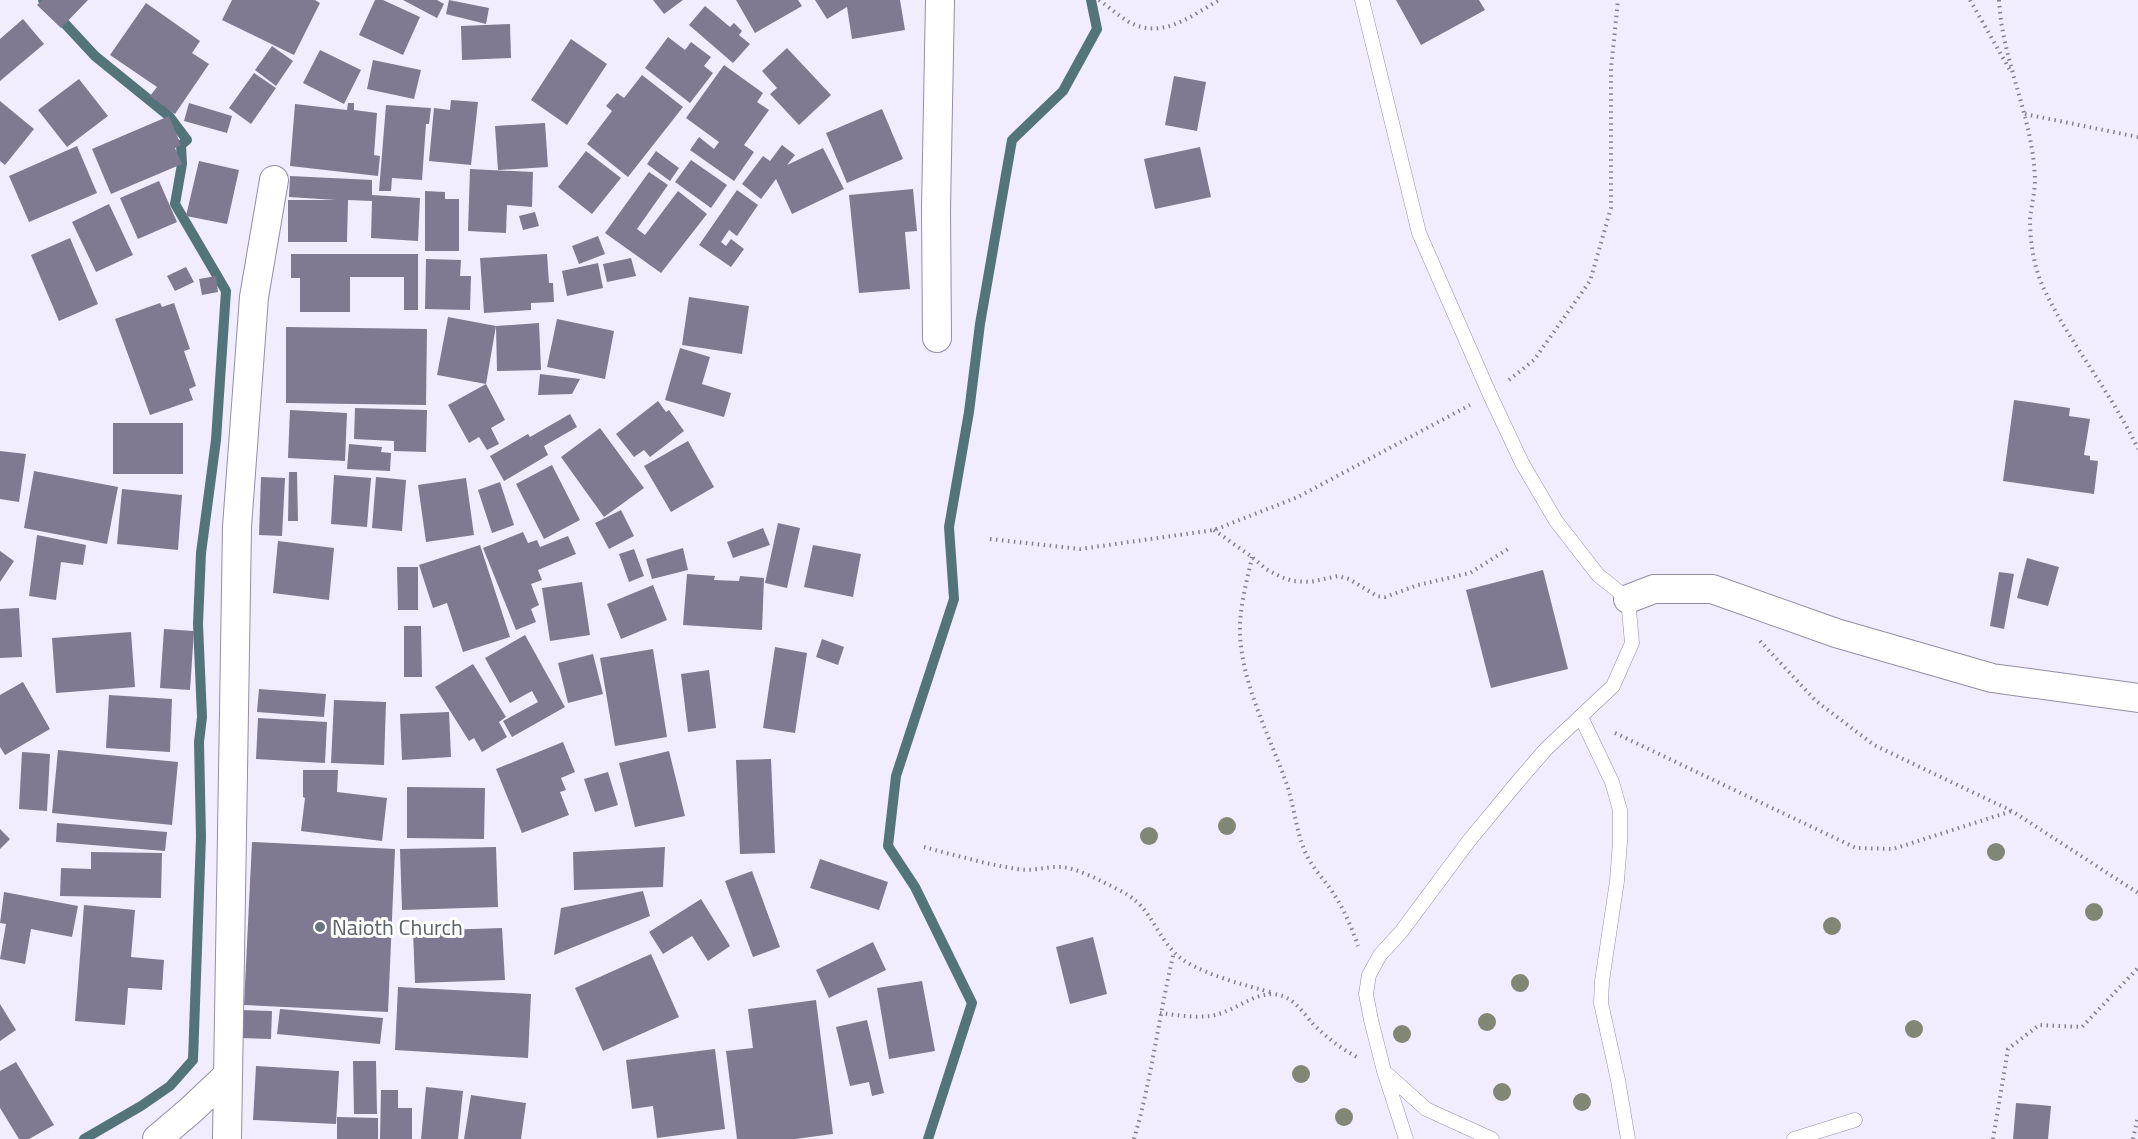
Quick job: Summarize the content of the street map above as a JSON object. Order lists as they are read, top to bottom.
{
  "places": ["Naioth Church"]
}
